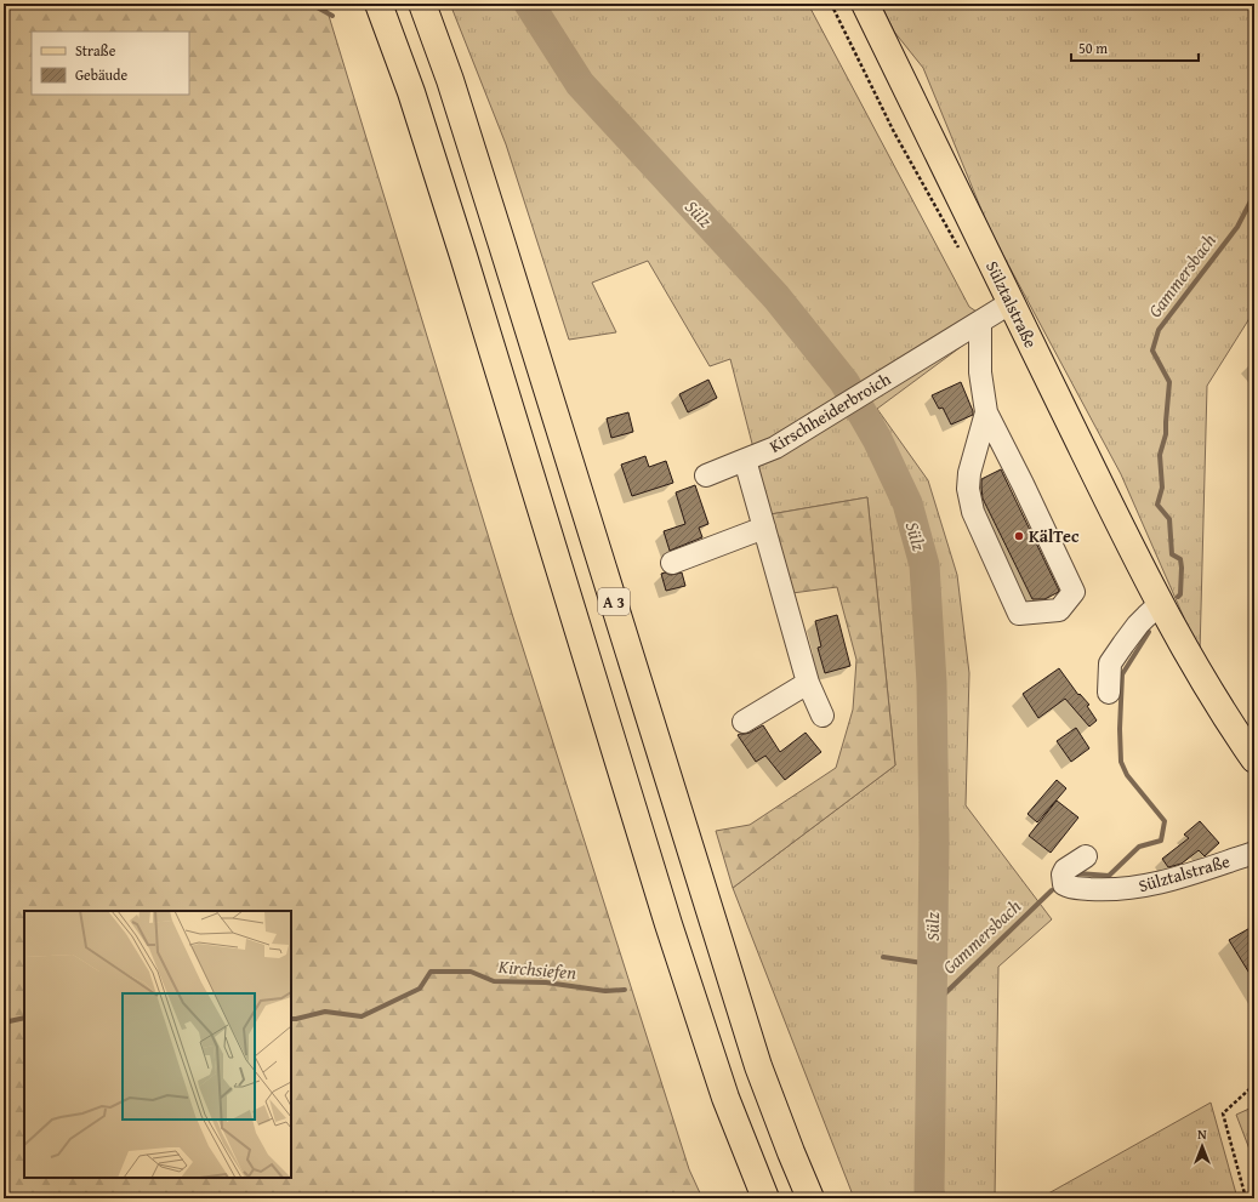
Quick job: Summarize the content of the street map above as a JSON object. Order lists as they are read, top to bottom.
{
  "streets": {
    "main road": ["Sülztalstraße", "A 3"],
    "street": ["Kirschheiderbroich"]
  },
  "crossings": [
    ["Sülztalstraße", "Kirschheiderbroich"]
  ],
  "water": ["Sülz", "Gammersbach", "Kirchsiefen"],
  "places": ["KälTec"],
  "legend": ["Straße", "Gebäude"],
  "scale_bar": "50 m",
  "north": "top"
}
